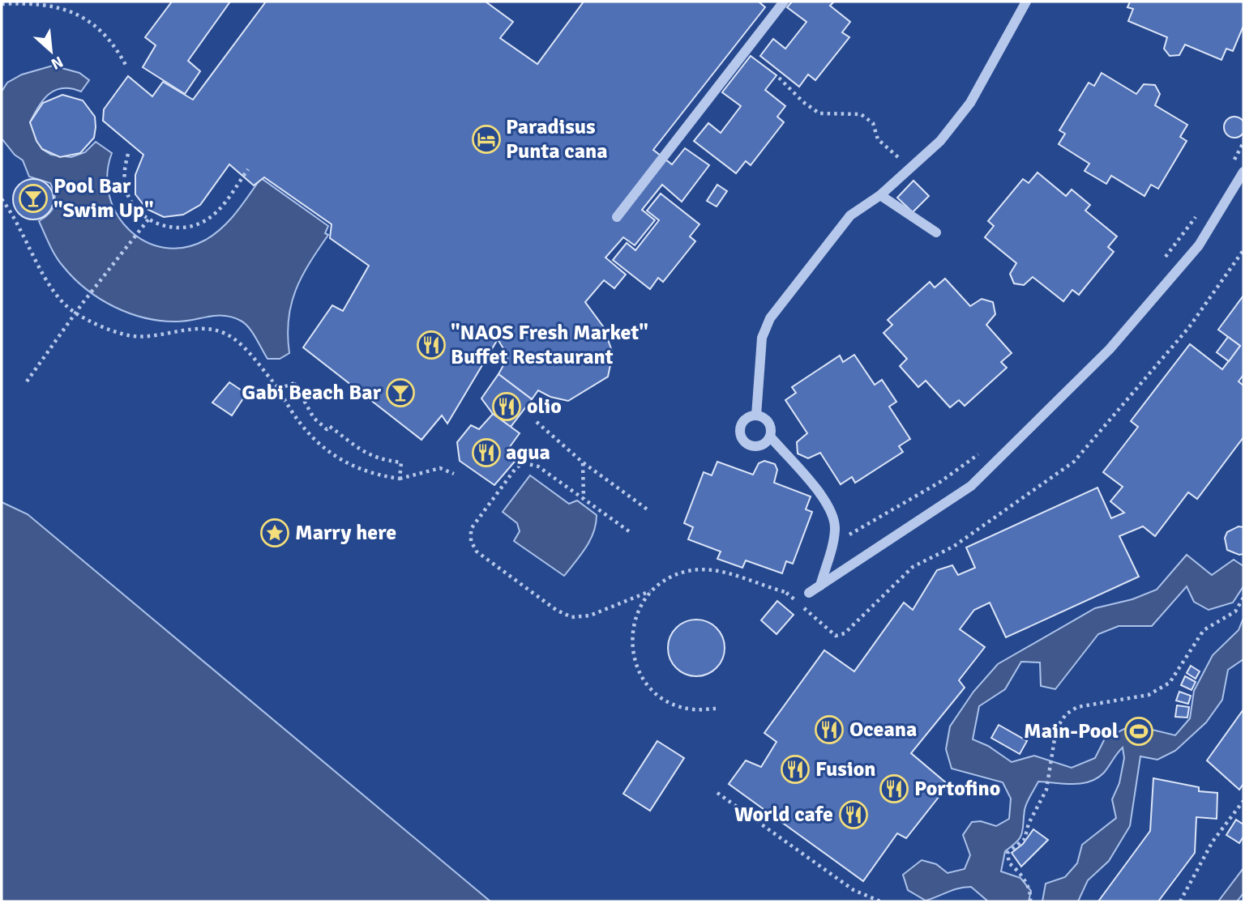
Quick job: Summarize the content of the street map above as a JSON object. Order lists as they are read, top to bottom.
{
  "places": {
    "hotel": ["Paradisus Punta cana"],
    "bar": ["Pool Bar \"Swim Up\"", "Gabi Beach Bar"],
    "restaurant": [
      "\"NAOS Fresh Market\" Buffet Restaurant",
      "olio",
      "agua",
      "Oceana",
      "Fusion",
      "Portofino",
      "World cafe"
    ],
    "place": ["Marry here"],
    "sports": ["Main-Pool"]
  },
  "north": "bottom right"
}
